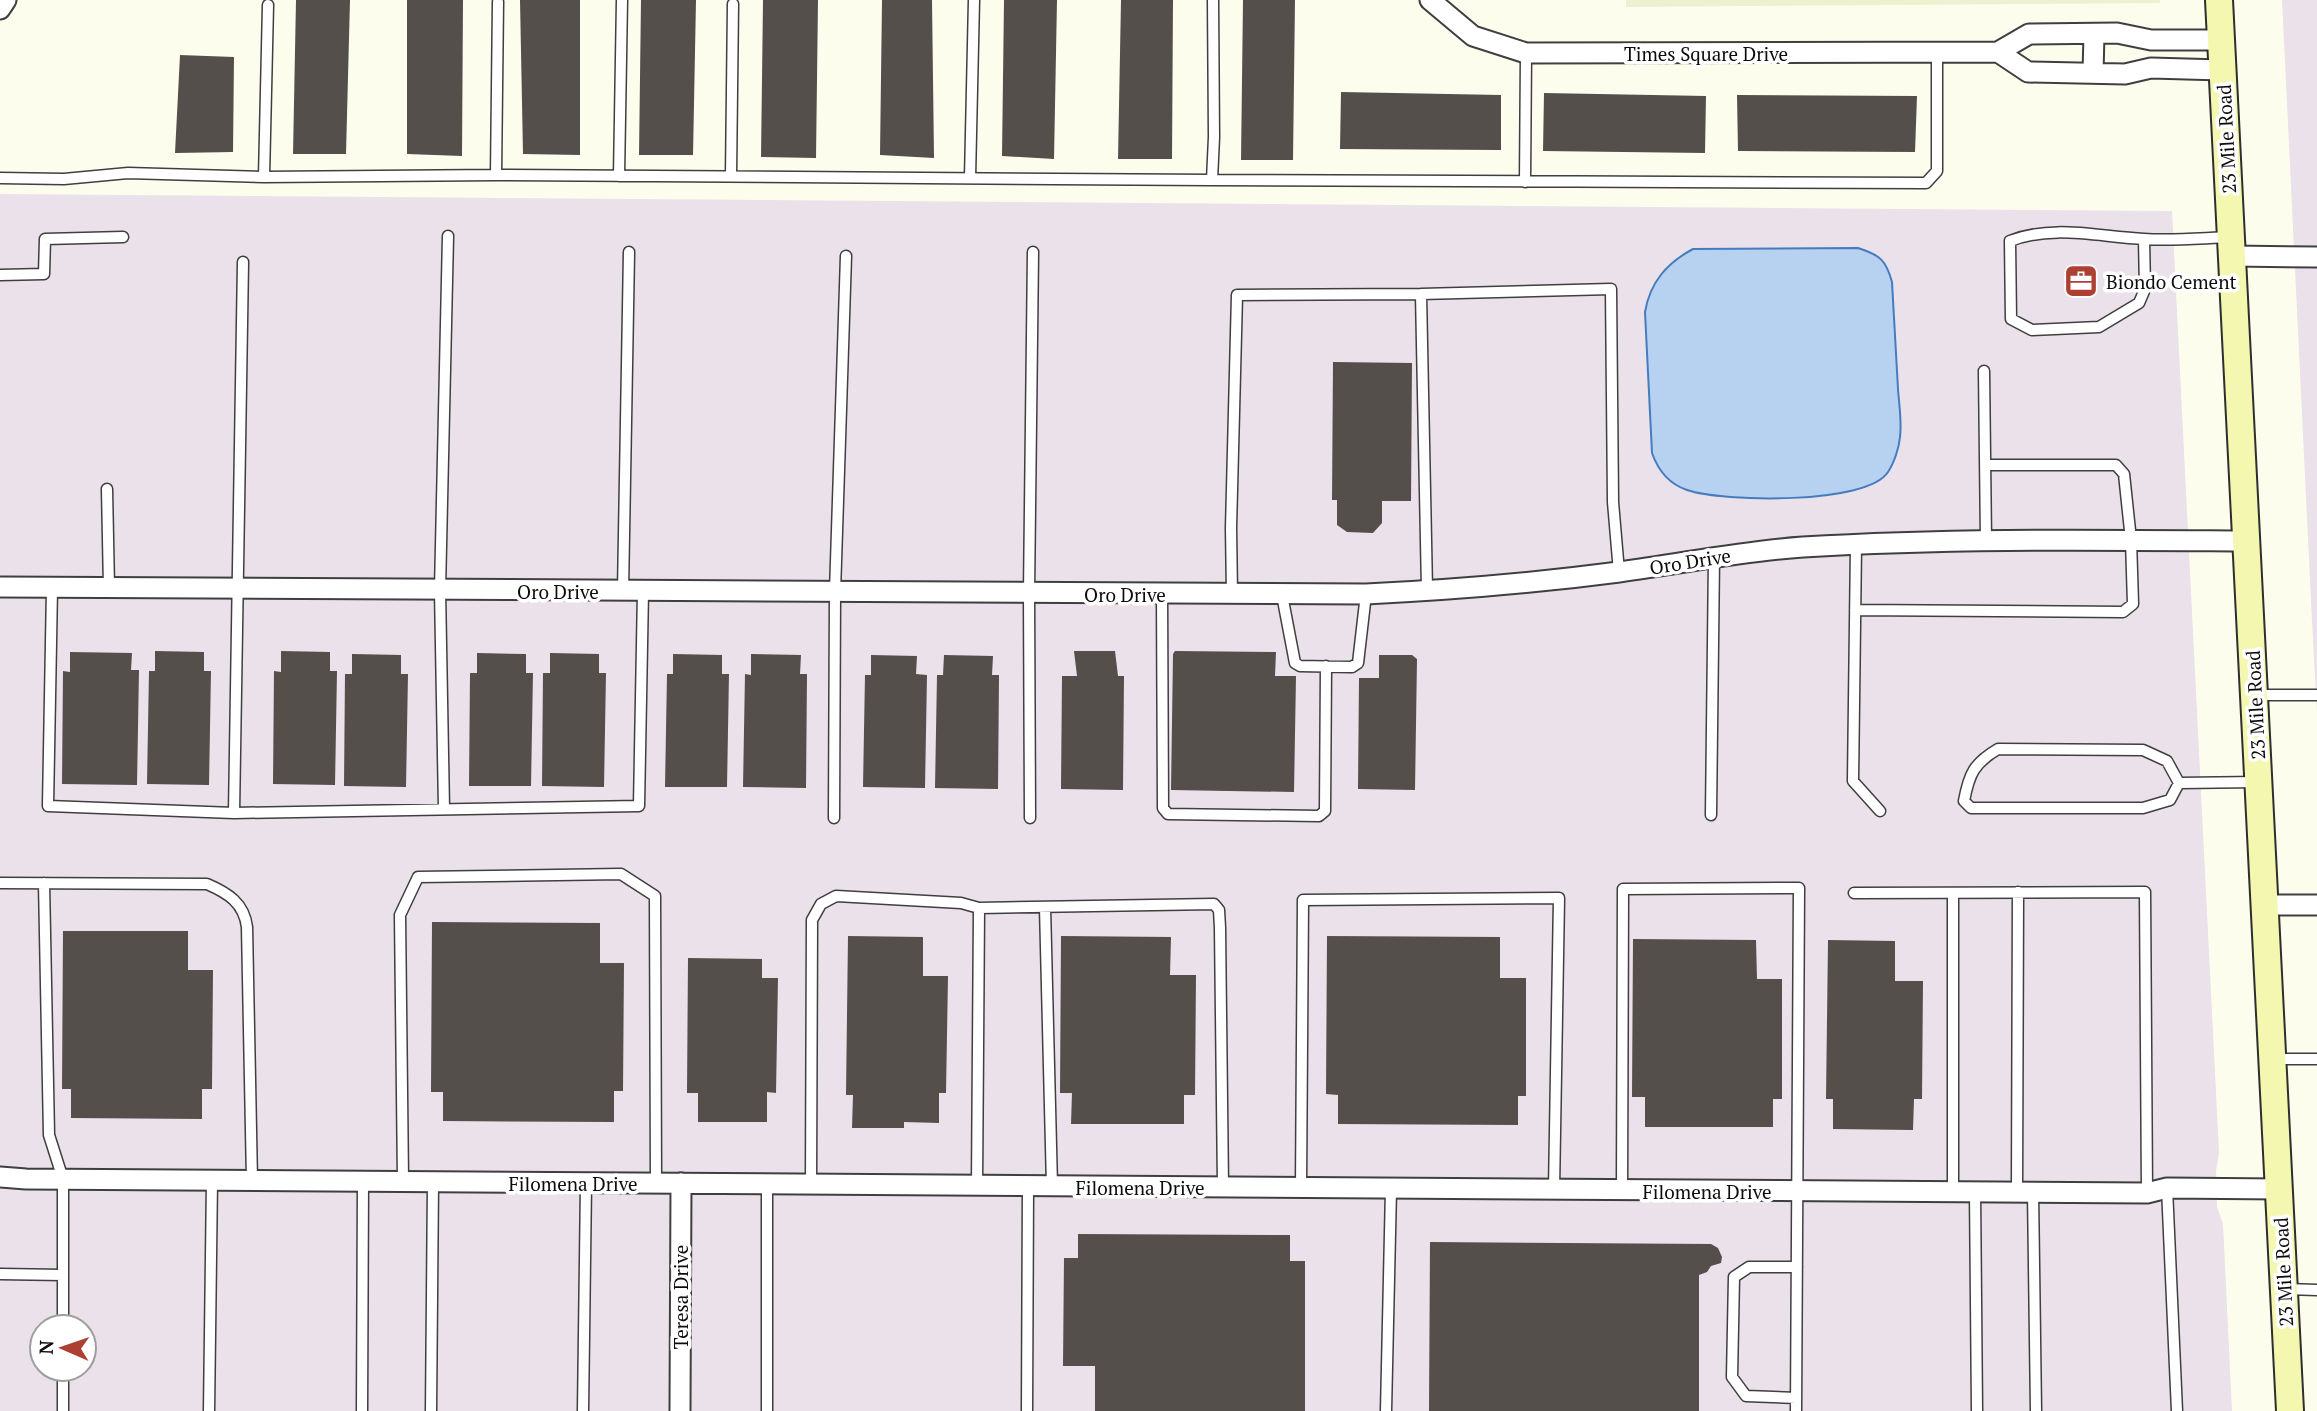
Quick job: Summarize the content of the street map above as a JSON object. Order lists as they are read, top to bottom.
{
  "streets": {
    "main road": ["23 Mile Road"],
    "street": [
      "Times Square Drive",
      "Oro Drive",
      "Filomena Drive",
      "Teresa Drive"
    ]
  },
  "crossings": [
    ["Times Square Drive", "23 Mile Road"],
    ["23 Mile Road", "Oro Drive"],
    ["23 Mile Road", "Filomena Drive"],
    ["Filomena Drive", "Teresa Drive"]
  ],
  "places": {
    "office": ["Biondo Cement"]
  },
  "north": "left"
}
